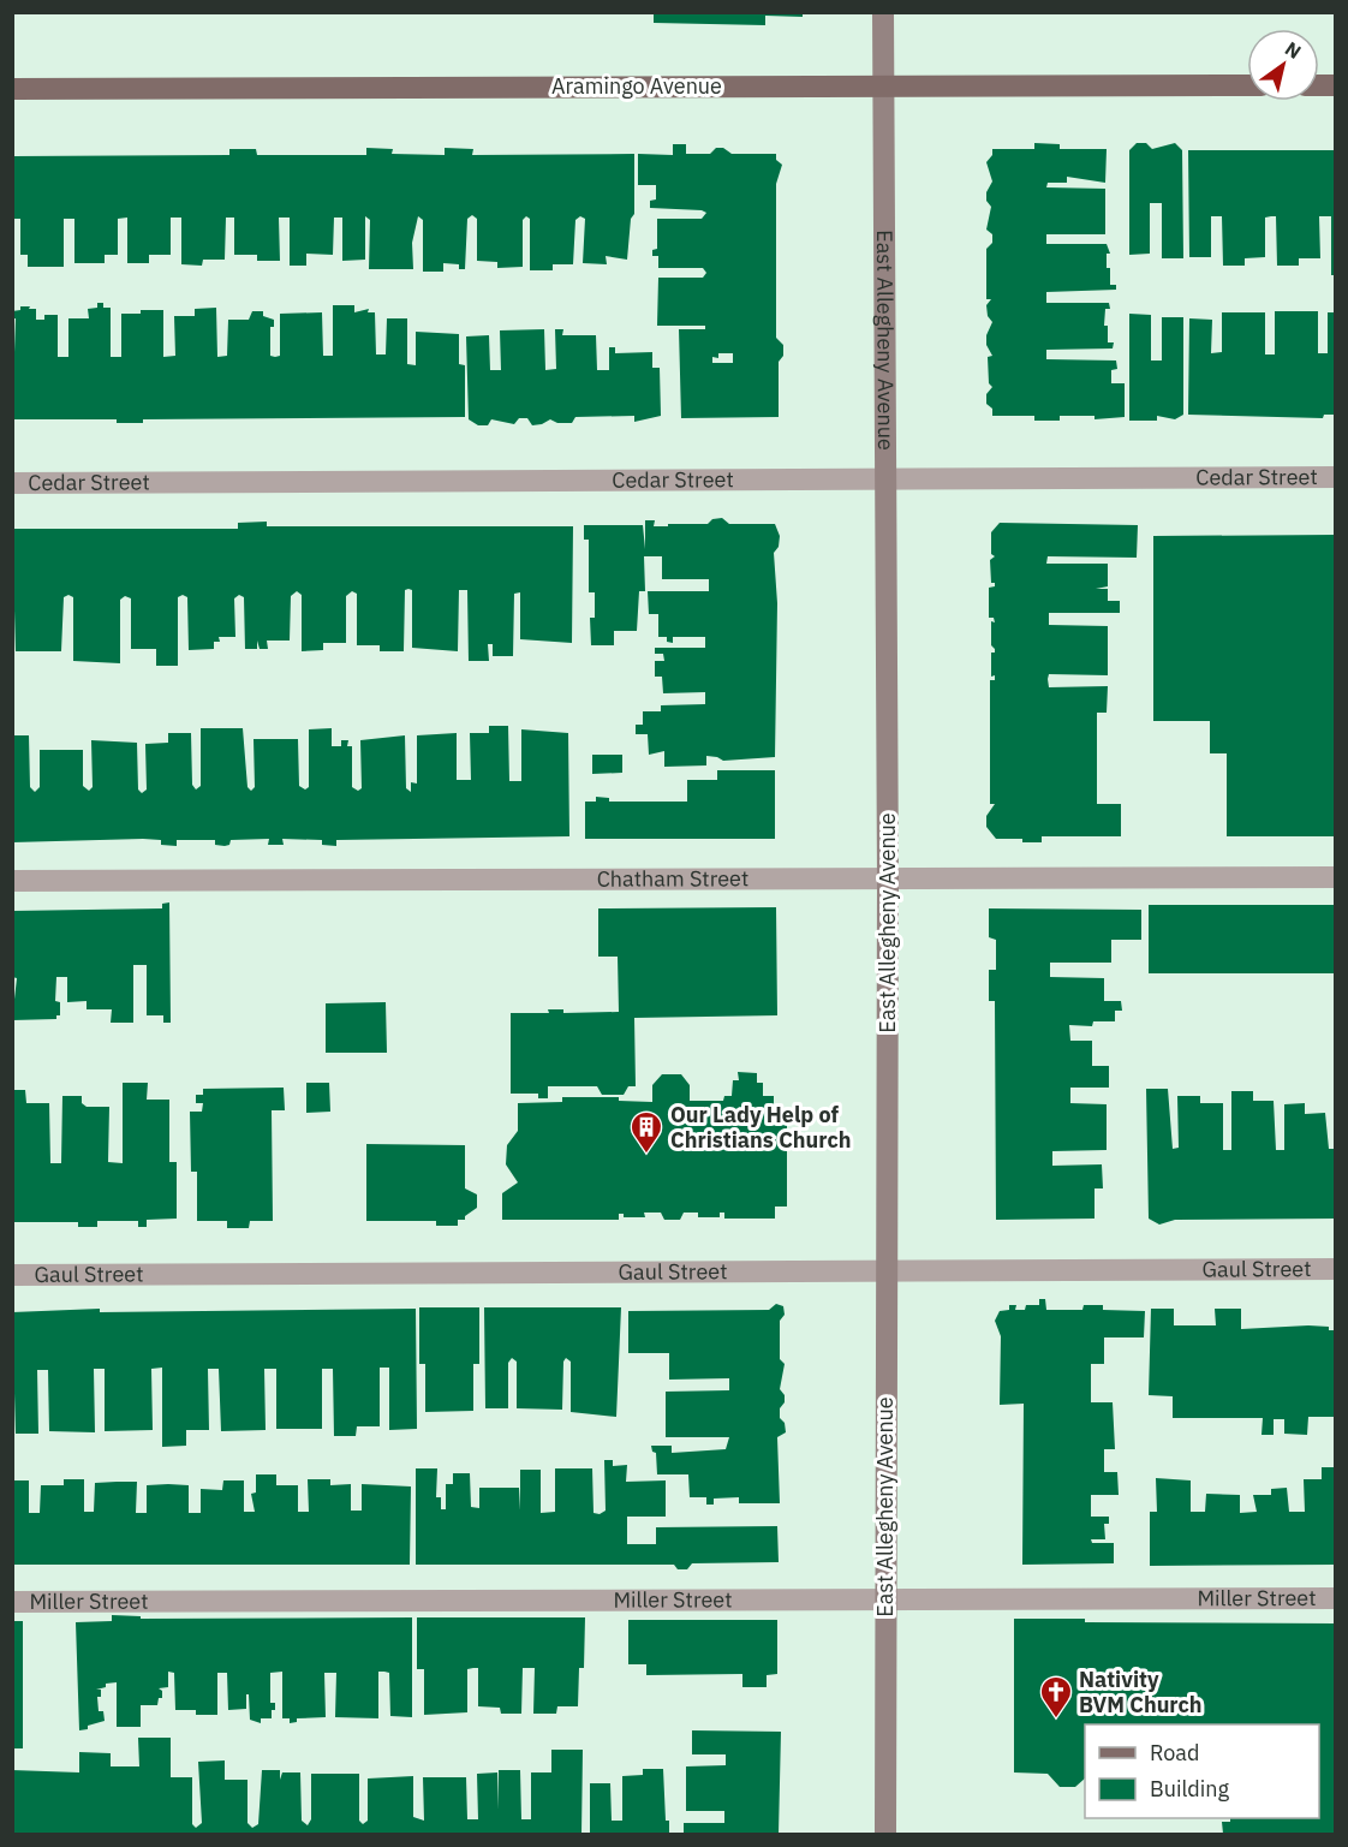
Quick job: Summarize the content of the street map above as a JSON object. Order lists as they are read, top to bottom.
{
  "streets": {
    "main road": ["Aramingo Avenue"],
    "street": [
      "East Allegheny Avenue",
      "Cedar Street",
      "Chatham Street",
      "Gaul Street",
      "Miller Street"
    ]
  },
  "crossings": [
    ["Aramingo Avenue", "East Allegheny Avenue"],
    ["East Allegheny Avenue", "Cedar Street"],
    ["East Allegheny Avenue", "Chatham Street"],
    ["East Allegheny Avenue", "Gaul Street"],
    ["East Allegheny Avenue", "Miller Street"]
  ],
  "places": {
    "building": ["Our Lady Help of Christians Church"],
    "church": ["Nativity BVM Church"]
  },
  "legend": ["Road", "Building"],
  "north": "top right"
}
